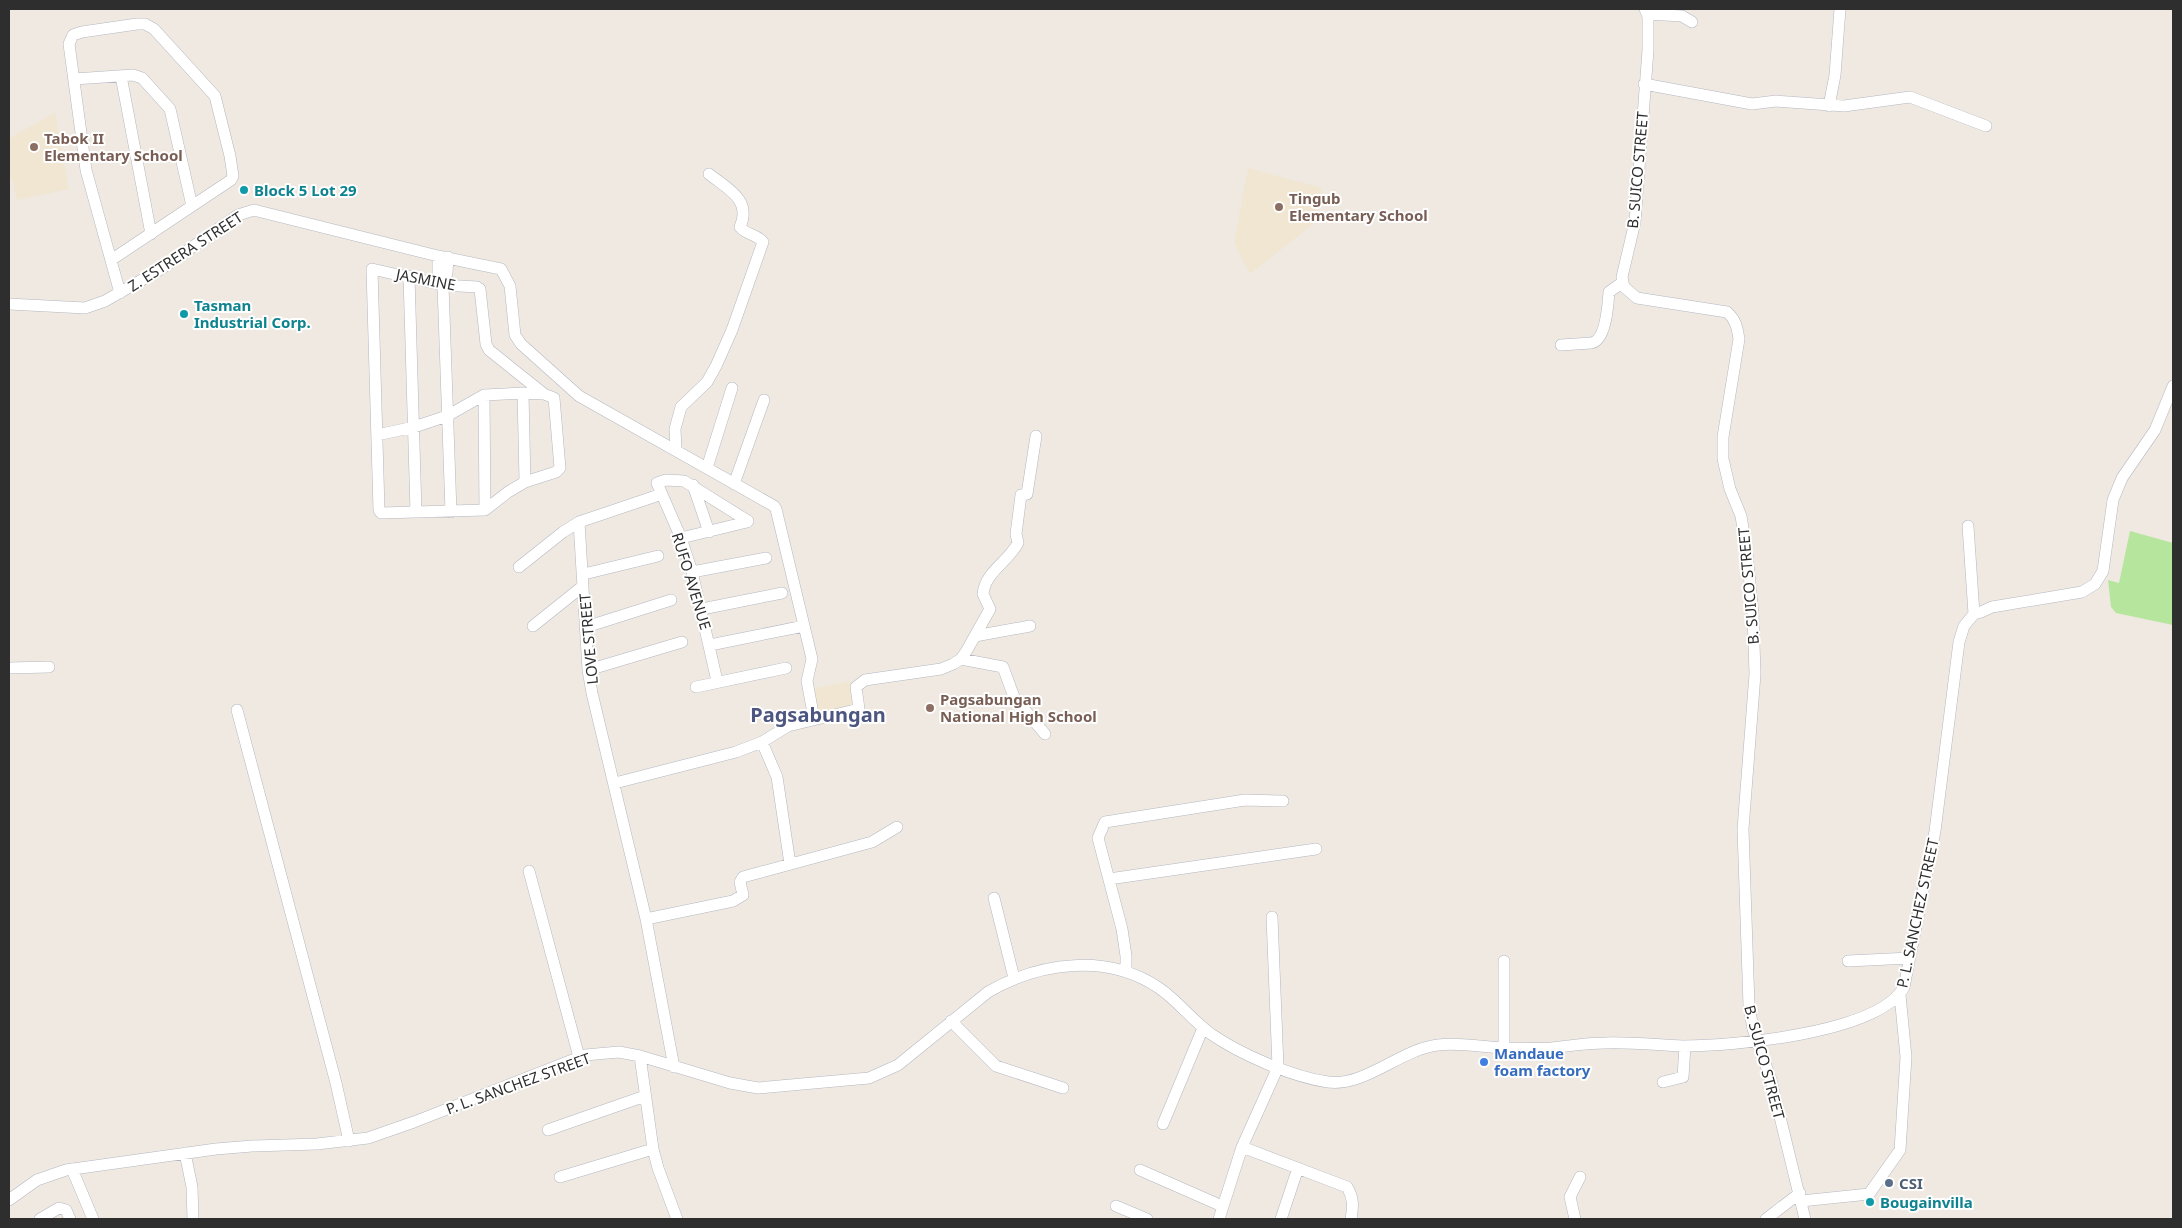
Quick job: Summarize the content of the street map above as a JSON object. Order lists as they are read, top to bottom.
{
  "streets": {
    "street": [
      "B. SUICO STREET",
      "Z. ESTRERA STREET",
      "JASMINE",
      "RUFO AVENUE",
      "LOVE STREET",
      "P. L. SANCHEZ STREET"
    ]
  },
  "crossings": [
    ["B. SUICO STREET", "P. L. SANCHEZ STREET"],
    ["LOVE STREET", "P. L. SANCHEZ STREET"]
  ],
  "districts": ["Pagsabungan"],
  "places": [
    "Tabok II Elementary School",
    "Block 5 Lot 29",
    "Tingub Elementary School",
    "Tasman Industrial Corp.",
    "Pagsabungan National High School",
    "Mandaue foam factory",
    "CSI",
    "Bougainvilla"
  ]
}
